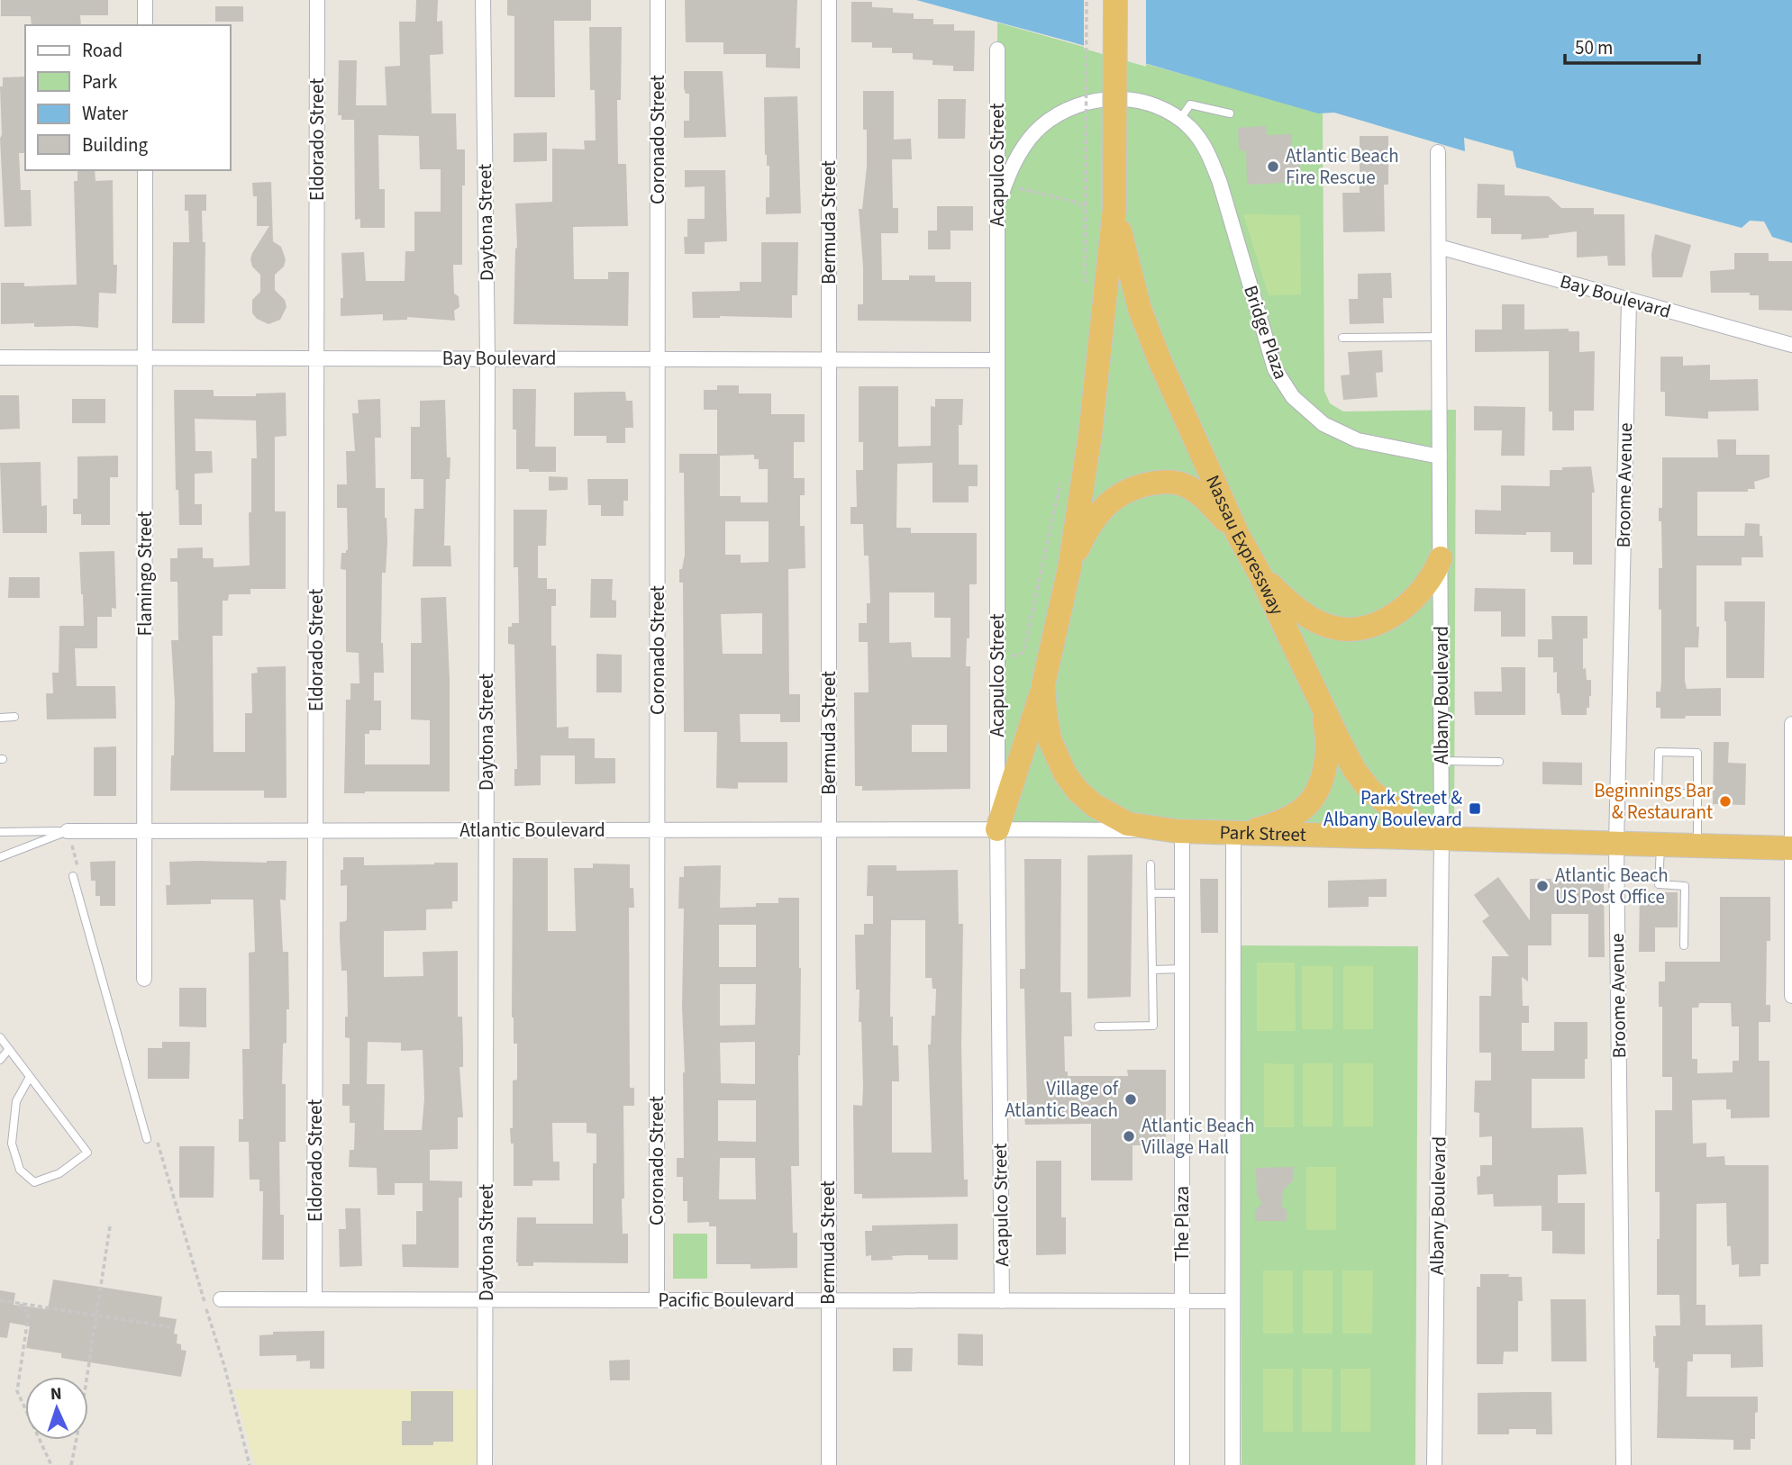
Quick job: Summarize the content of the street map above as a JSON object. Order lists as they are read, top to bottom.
{
  "streets": {
    "highway": ["Nassau Expressway", "Park Street"],
    "street": [
      "Eldorado Street",
      "Coronado Street",
      "Acapulco Street",
      "Daytona Street",
      "Bermuda Street",
      "Bay Boulevard",
      "Bridge Plaza",
      "Broome Avenue",
      "Flamingo Street",
      "Albany Boulevard",
      "Atlantic Boulevard",
      "The Plaza",
      "Pacific Boulevard"
    ]
  },
  "crossings": [
    ["Eldorado Street", "Bay Boulevard"],
    ["Eldorado Street", "Atlantic Boulevard"],
    ["Eldorado Street", "Pacific Boulevard"],
    ["Coronado Street", "Bay Boulevard"],
    ["Coronado Street", "Atlantic Boulevard"],
    ["Coronado Street", "Pacific Boulevard"],
    ["Acapulco Street", "Bay Boulevard"],
    ["Acapulco Street", "Atlantic Boulevard"],
    ["Acapulco Street", "Park Street"],
    ["Acapulco Street", "Pacific Boulevard"],
    ["Daytona Street", "Bay Boulevard"],
    ["Daytona Street", "Atlantic Boulevard"],
    ["Daytona Street", "Pacific Boulevard"],
    ["Bermuda Street", "Bay Boulevard"],
    ["Bermuda Street", "Atlantic Boulevard"],
    ["Bermuda Street", "Pacific Boulevard"],
    ["Bay Boulevard", "Broome Avenue"],
    ["Bay Boulevard", "Flamingo Street"],
    ["Bay Boulevard", "Albany Boulevard"],
    ["Bridge Plaza", "Albany Boulevard"],
    ["Broome Avenue", "Park Street"],
    ["Nassau Expressway", "Albany Boulevard"],
    ["Nassau Expressway", "Park Street"],
    ["Nassau Expressway", "The Plaza"],
    ["Flamingo Street", "Atlantic Boulevard"],
    ["Albany Boulevard", "Park Street"],
    ["Atlantic Boulevard", "Park Street"],
    ["Park Street", "The Plaza"],
    ["The Plaza", "Pacific Boulevard"]
  ],
  "places": {
    "other": [
      "Atlantic Beach Fire Rescue",
      "Beginnings Bar & Restaurant",
      "Atlantic Beach US Post Office",
      "Village of Atlantic Beach",
      "Atlantic Beach Village Hall"
    ],
    "transit": ["Park Street & Albany Boulevard"]
  },
  "legend": [
    "Road",
    "Park",
    "Water",
    "Building"
  ],
  "scale_bar": "50 m",
  "north": "top"
}
